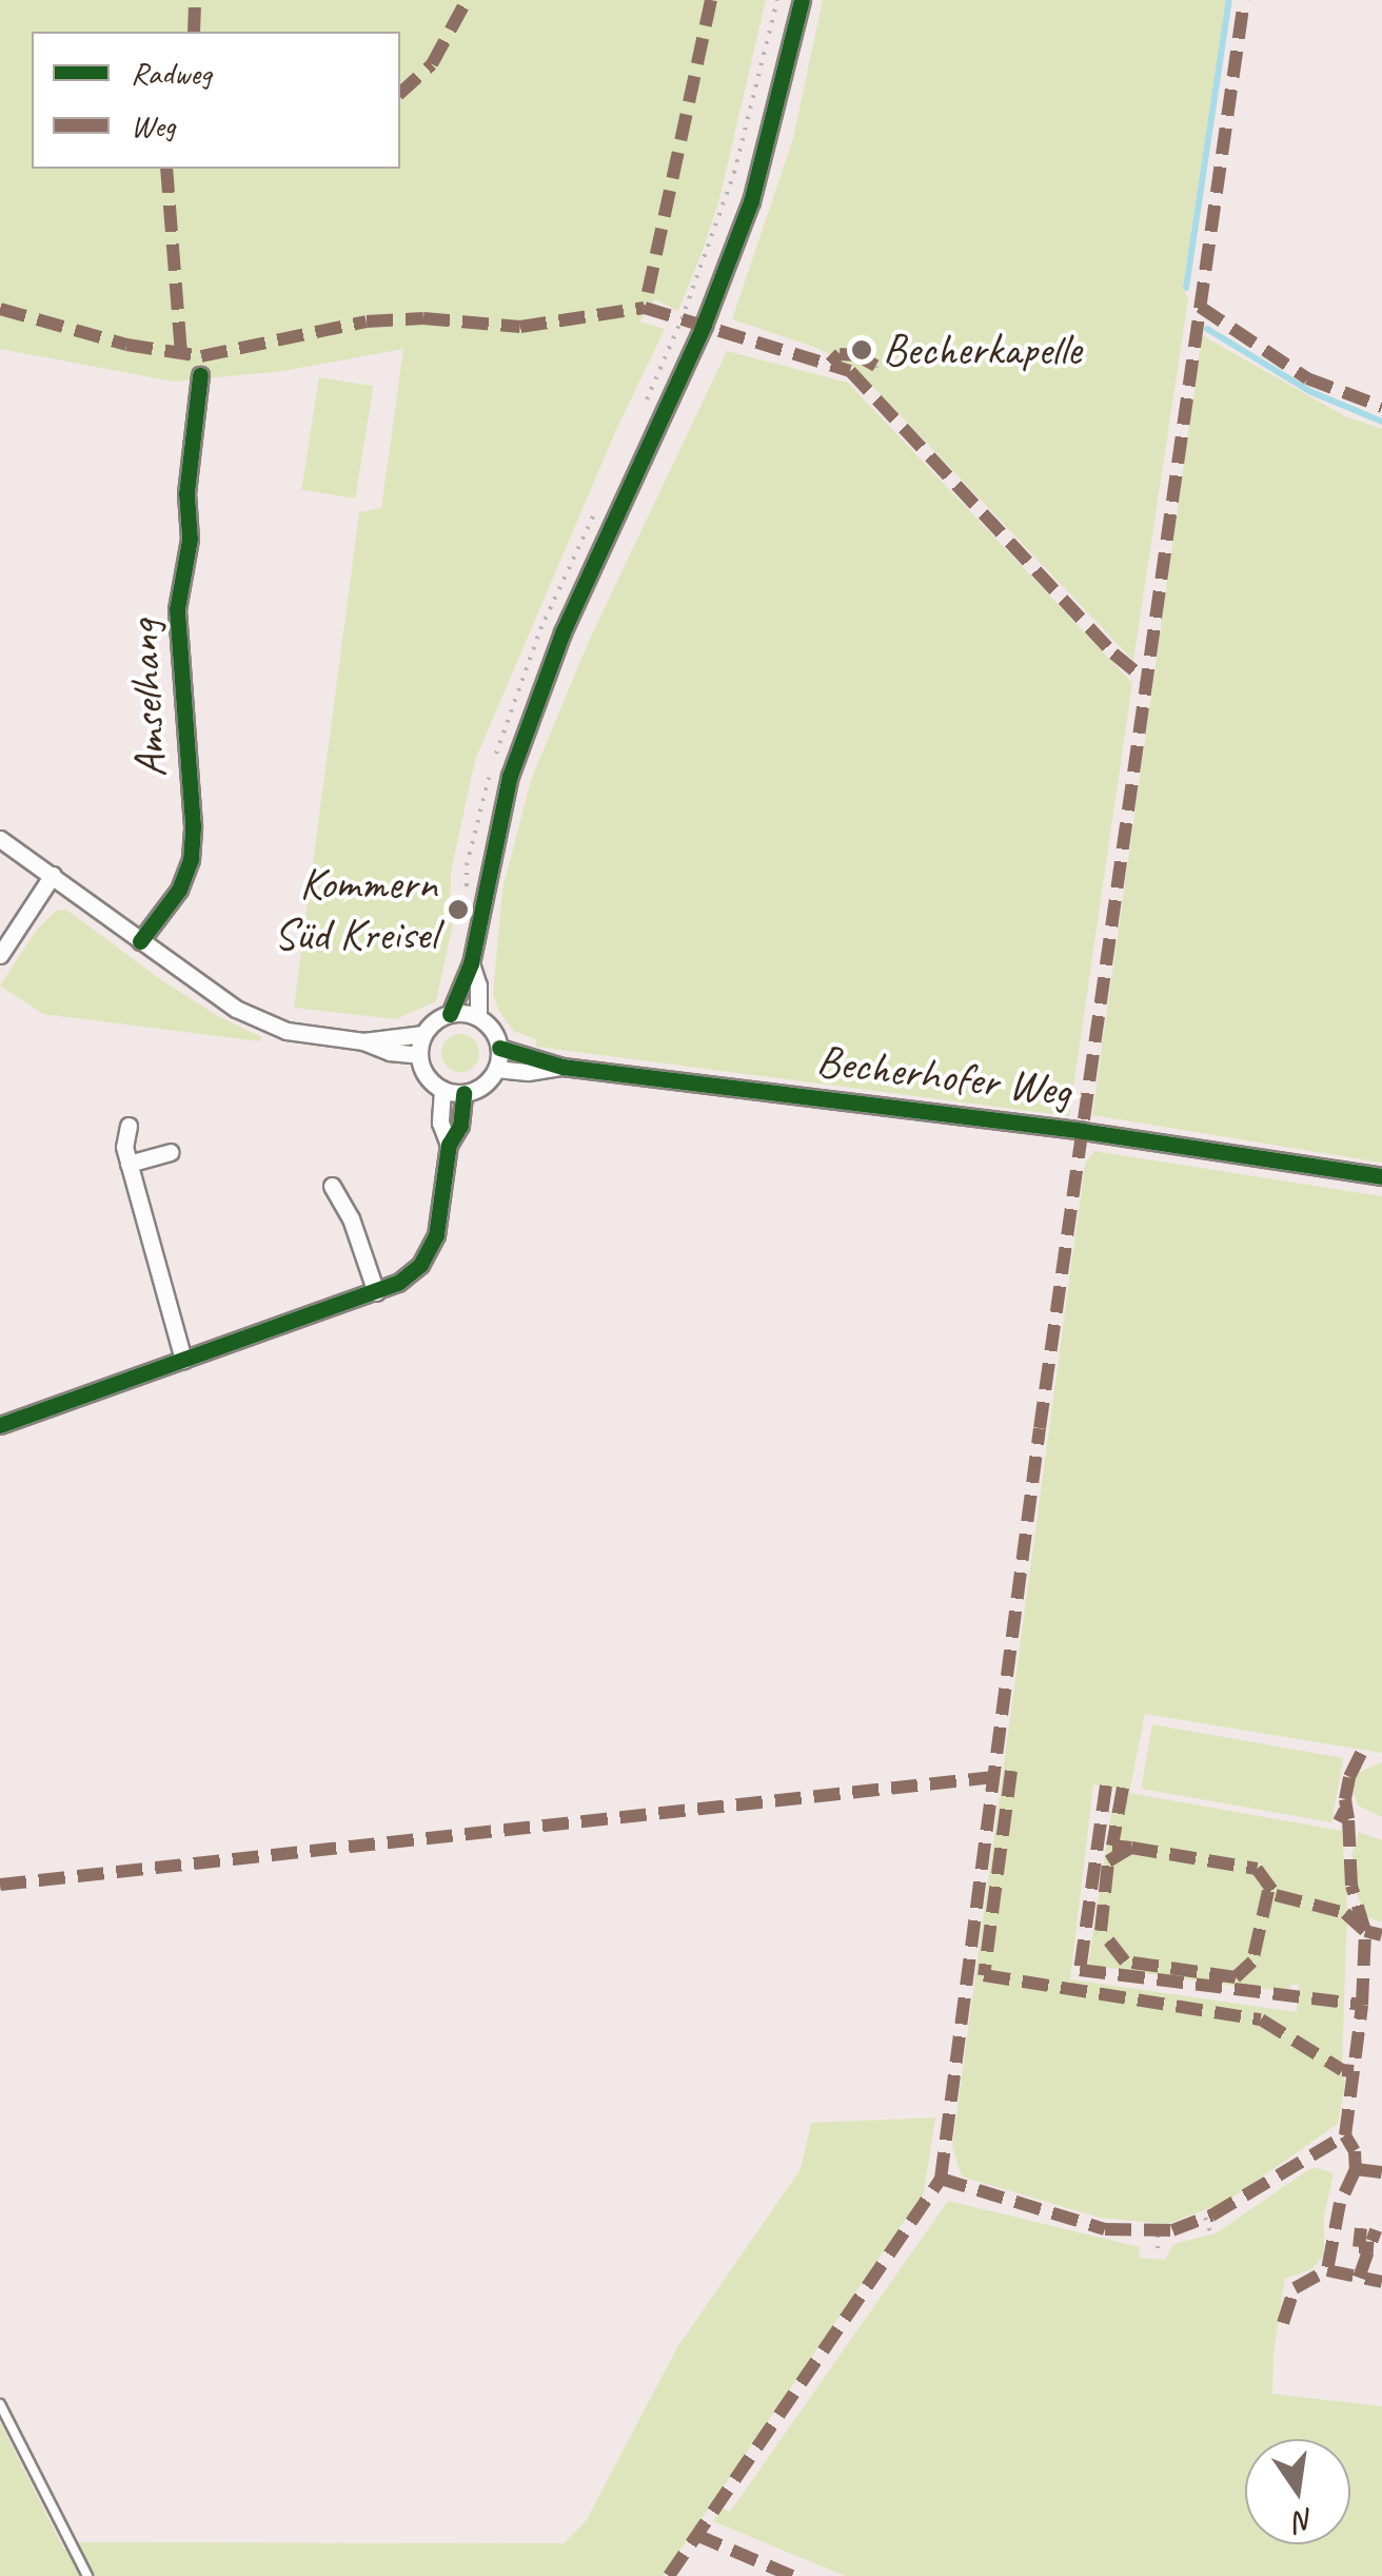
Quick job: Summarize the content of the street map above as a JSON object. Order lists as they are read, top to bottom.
{
  "streets": {
    "street": ["Amselhang", "Becherhofer Weg"]
  },
  "places": ["Becherkapelle", "Kommern Süd Kreisel"],
  "legend": ["Radweg", "Weg"],
  "north": "bottom"
}
